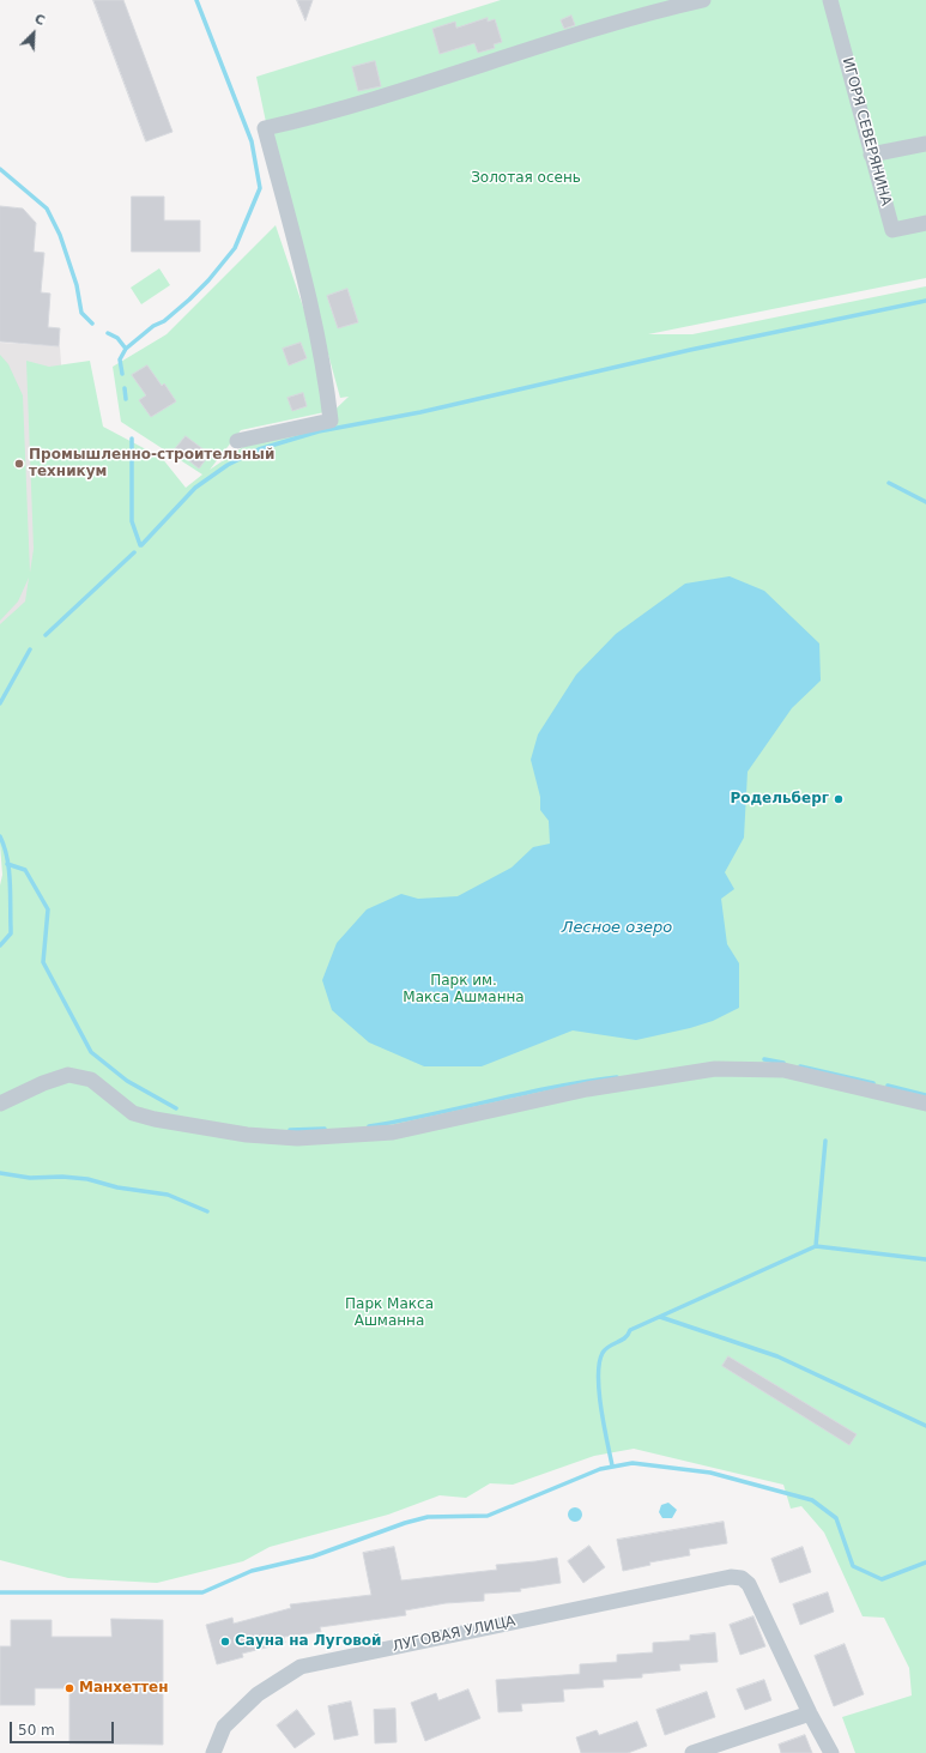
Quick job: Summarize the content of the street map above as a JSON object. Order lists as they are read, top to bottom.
{
  "streets": {
    "street": ["ИГОРЯ СЕВЕРЯНИНА", "ЛУГОВАЯ УЛИЦА"]
  },
  "water": ["Лесное озеро"],
  "parks": ["Золотая осень", "Парк им. Макса Ашманна", "Парк Макса Ашманна"],
  "places": [
    "Промышленно-строительный техникум",
    "Родельберг",
    "Сауна на Луговой",
    "Манхеттен"
  ],
  "scale_bar": "50 m",
  "north": "top right"
}
